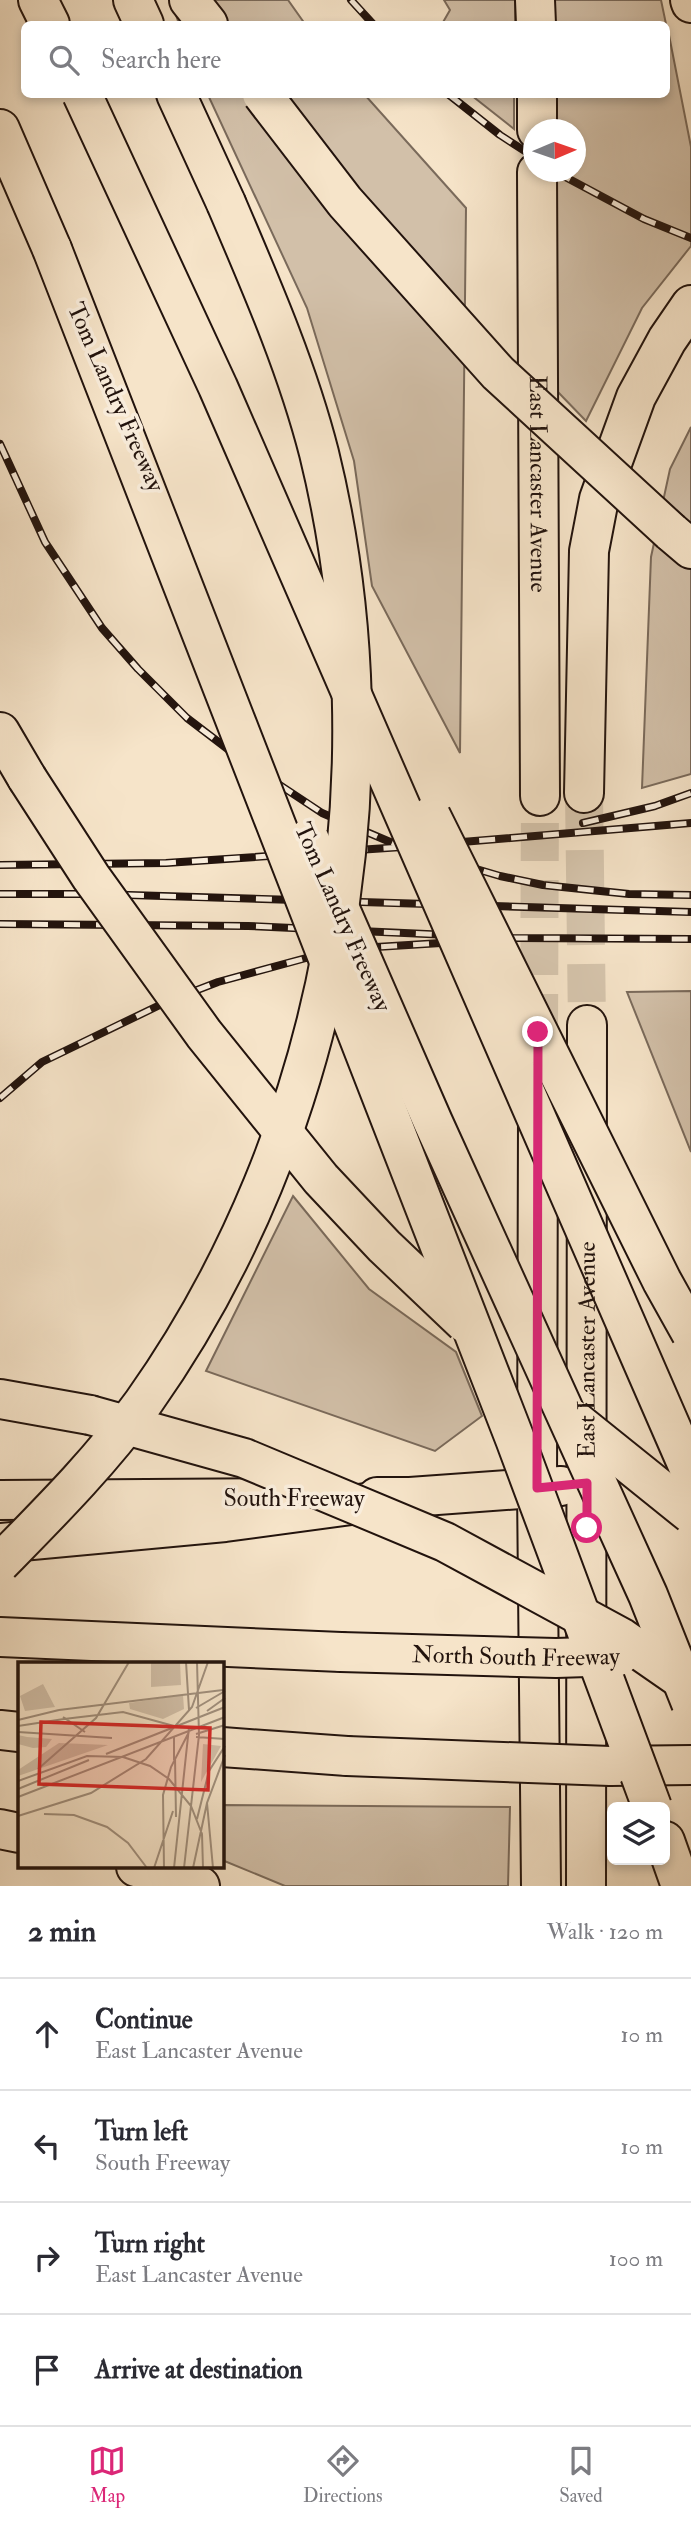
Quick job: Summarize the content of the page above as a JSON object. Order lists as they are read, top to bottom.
{
  "streets": {
    "main road": [
      "Tom Landry Freeway",
      "East Lancaster Avenue",
      "South Freeway",
      "North South Freeway"
    ]
  },
  "crossings": [
    ["East Lancaster Avenue", "South Freeway"]
  ],
  "north": "right",
  "page": {
    "search": "Search here",
    "heading": ["2 min", "Walk · 120 m"],
    "list": [
      ["Continue", "East Lancaster Avenue", "10 m"],
      ["Turn left", "South Freeway", "10 m"],
      ["Turn right", "East Lancaster Avenue", "100 m"],
      "Arrive at destination"
    ],
    "nav": ["Map", "Directions", "Saved"]
  }
}
